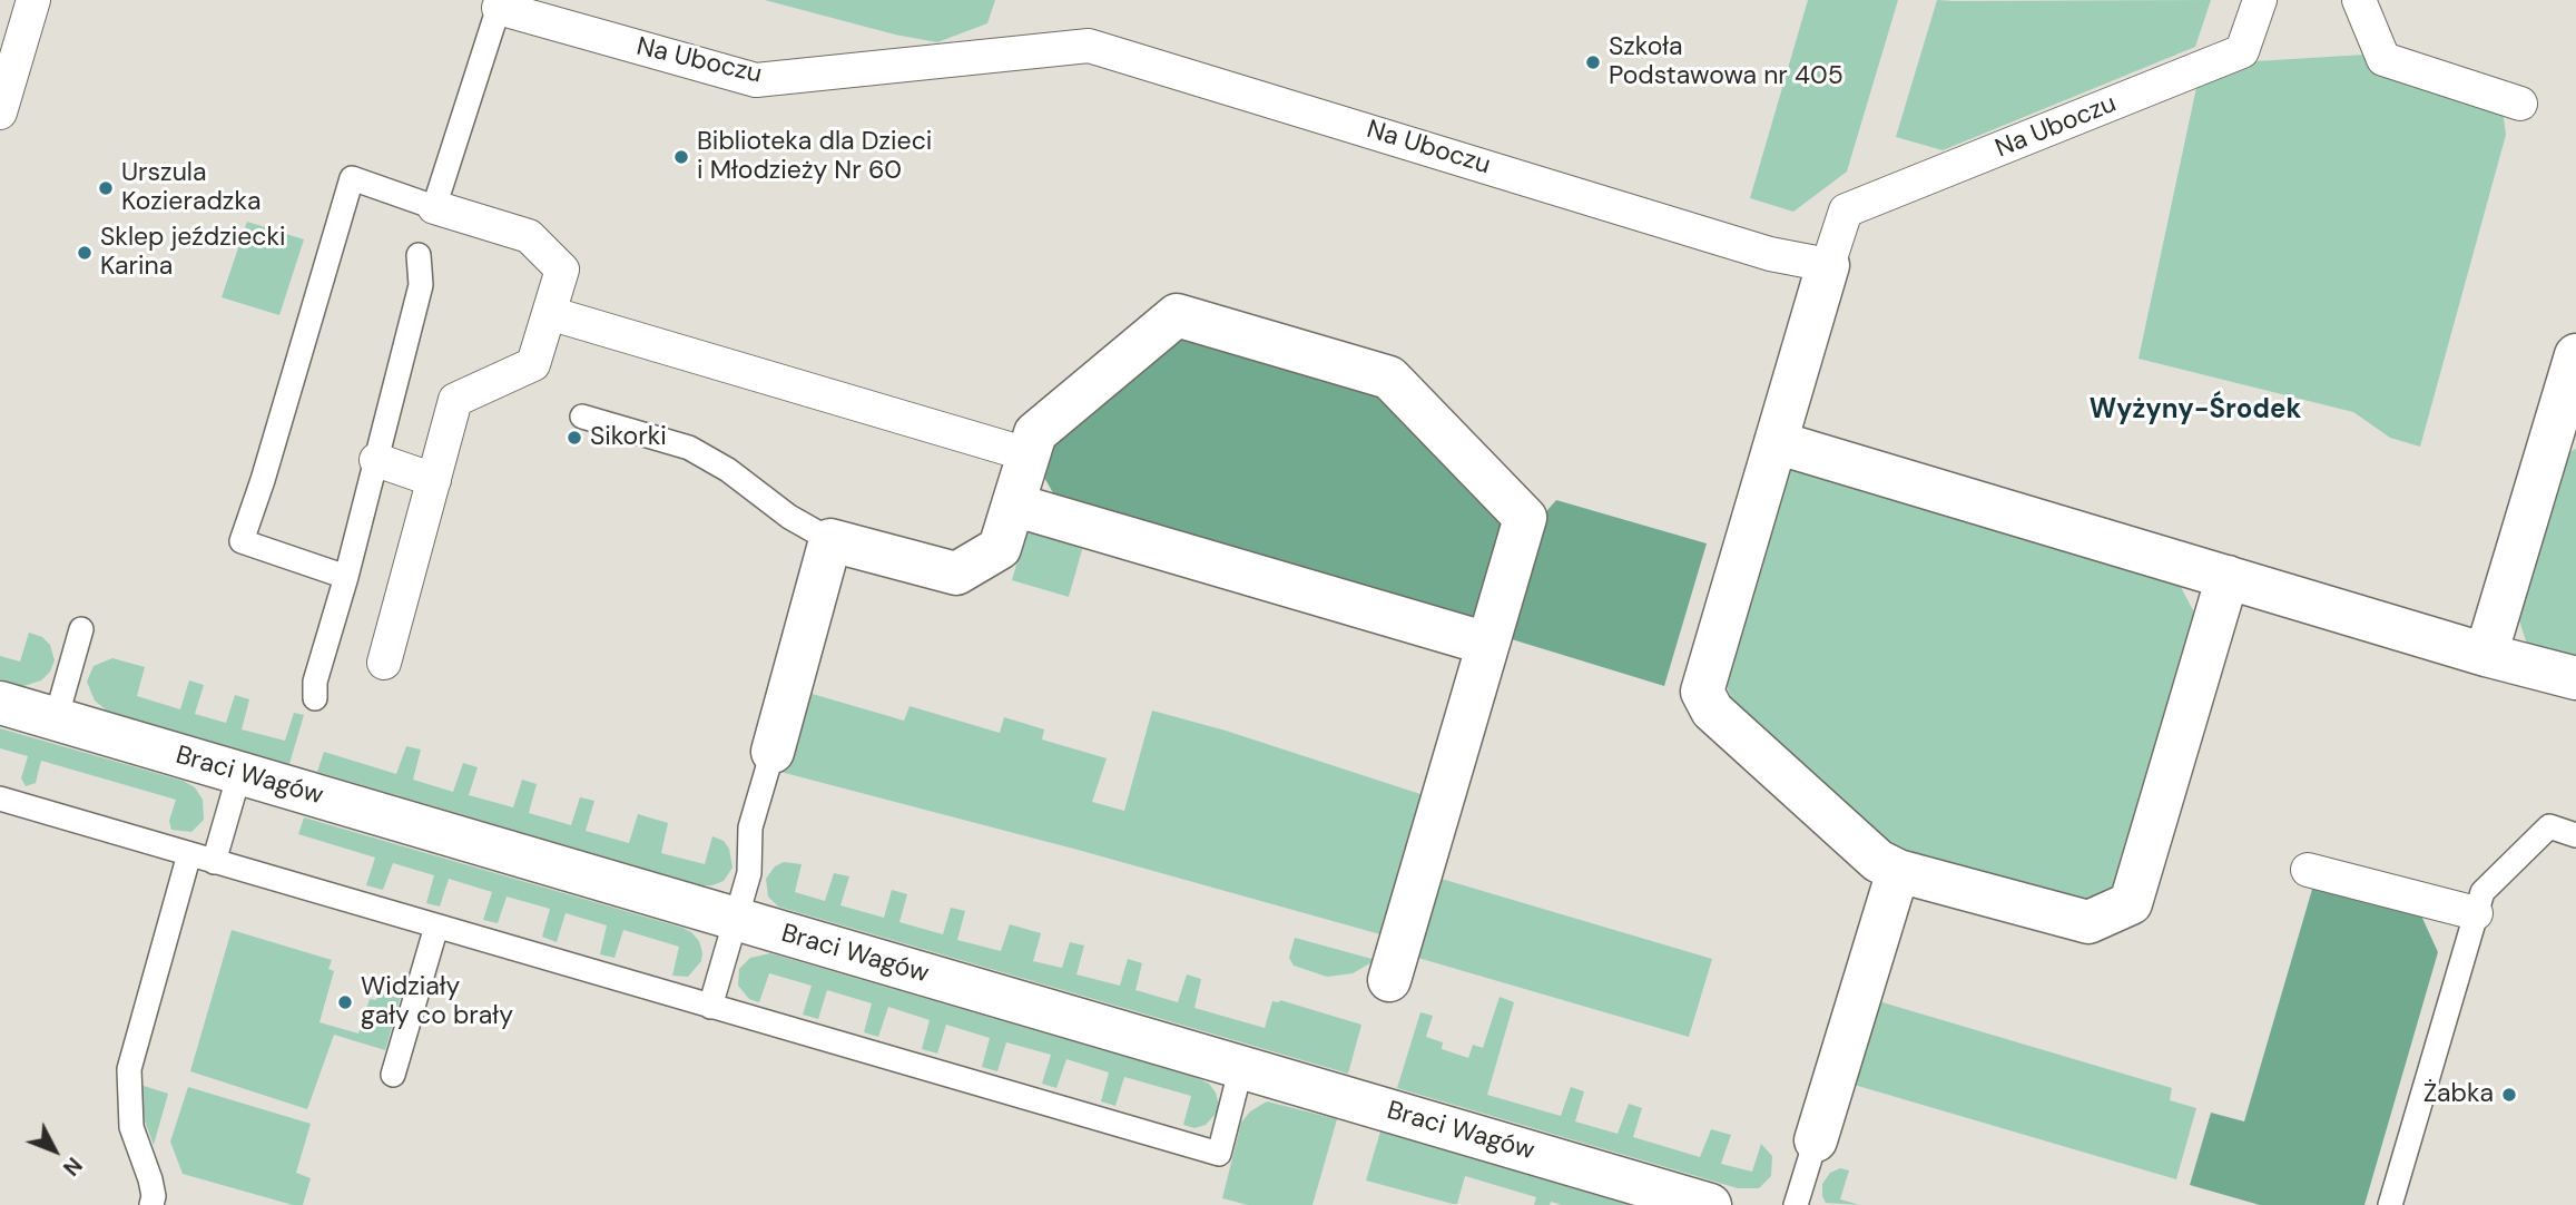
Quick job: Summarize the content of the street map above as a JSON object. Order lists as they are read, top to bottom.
{
  "streets": {
    "street": ["Na Uboczu", "Braci Wagów"]
  },
  "districts": ["Wyżyny-Środek"],
  "places": [
    "Szkoła Podstawowa nr 405",
    "Biblioteka dla Dzieci i Młodzieży Nr 60",
    "Urszula Kozieradzka",
    "Sklep jeździecki Karina",
    "Sikorki",
    "Widziały gały co brały",
    "Żabka"
  ],
  "north": "bottom right"
}
